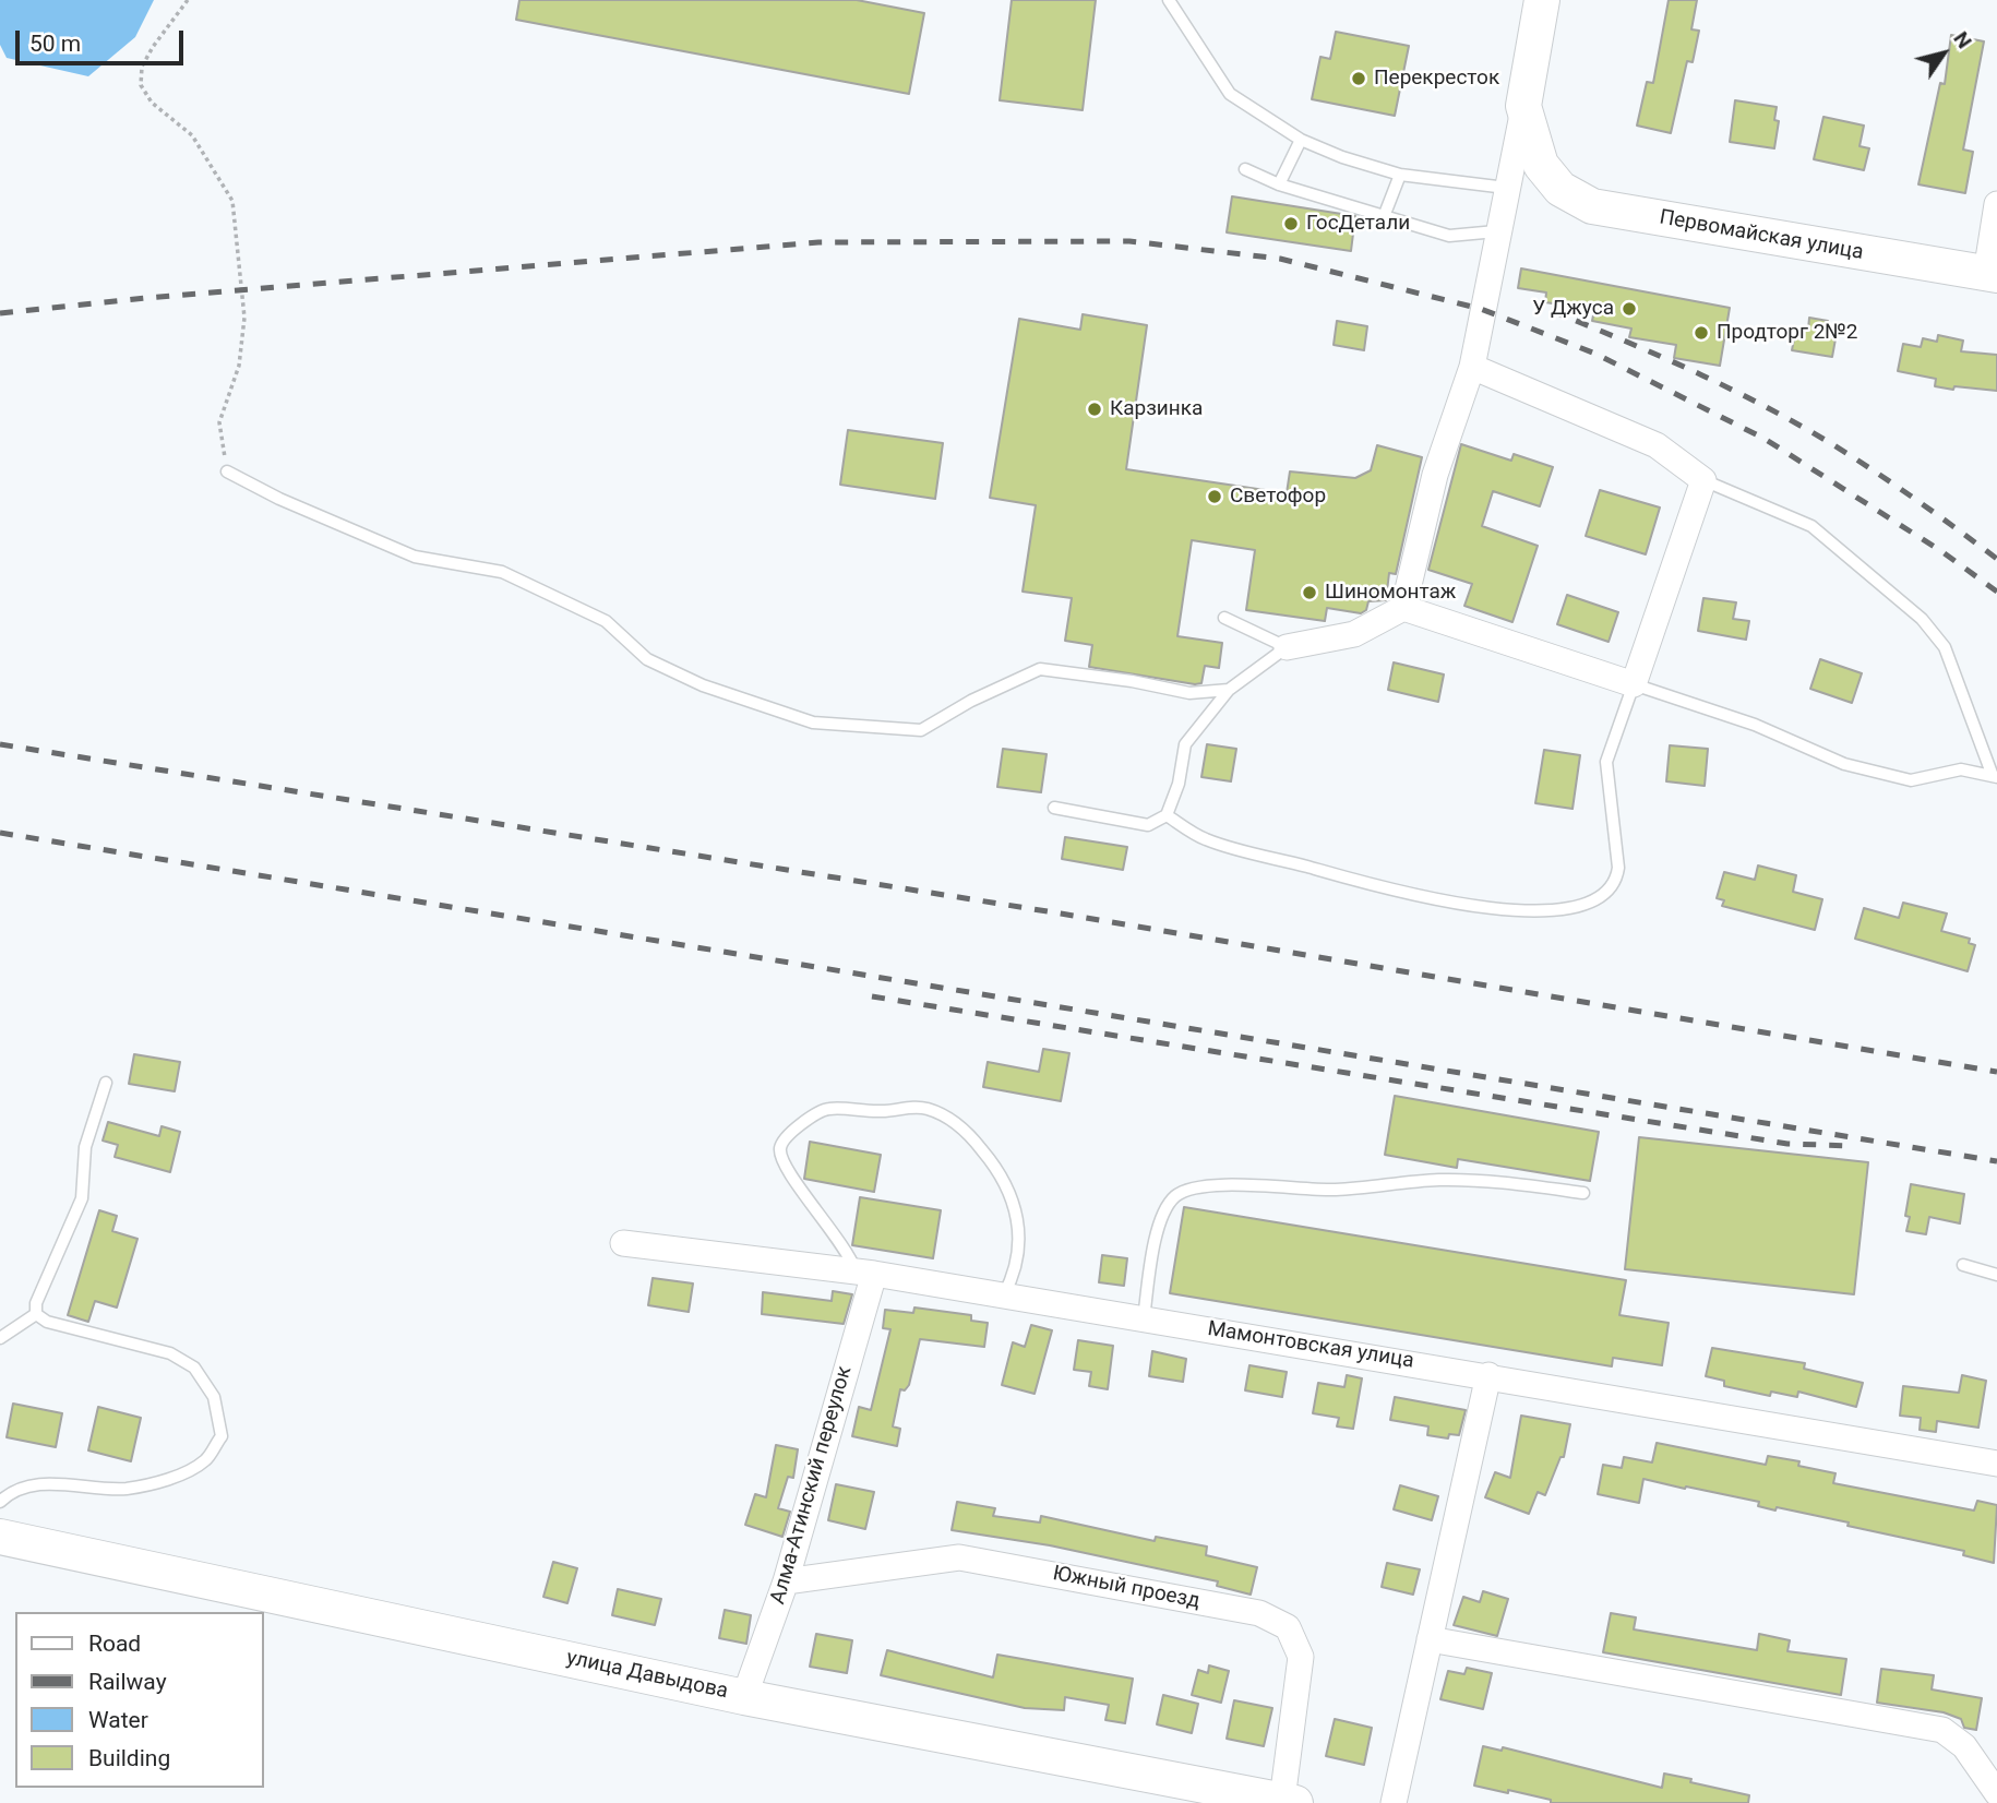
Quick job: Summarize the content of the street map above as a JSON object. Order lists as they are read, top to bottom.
{
  "streets": {
    "main road": ["Первомайская улица", "улица Давыдова"],
    "street": ["Мамонтовская улица", "Алма-Атинский переулок", "Южный проезд"]
  },
  "crossings": [
    ["Мамонтовская улица", "Алма-Атинский переулок"],
    ["Алма-Атинский переулок", "Южный проезд"],
    ["Алма-Атинский переулок", "улица Давыдова"],
    ["Южный проезд", "улица Давыдова"]
  ],
  "places": [
    "Перекресток",
    "ГосДетали",
    "У Джуса",
    "Продторг 2№2",
    "Карзинка",
    "Светофор",
    "Шиномонтаж"
  ],
  "legend": [
    "Road",
    "Railway",
    "Water",
    "Building"
  ],
  "scale_bar": "50 m",
  "north": "top right"
}
